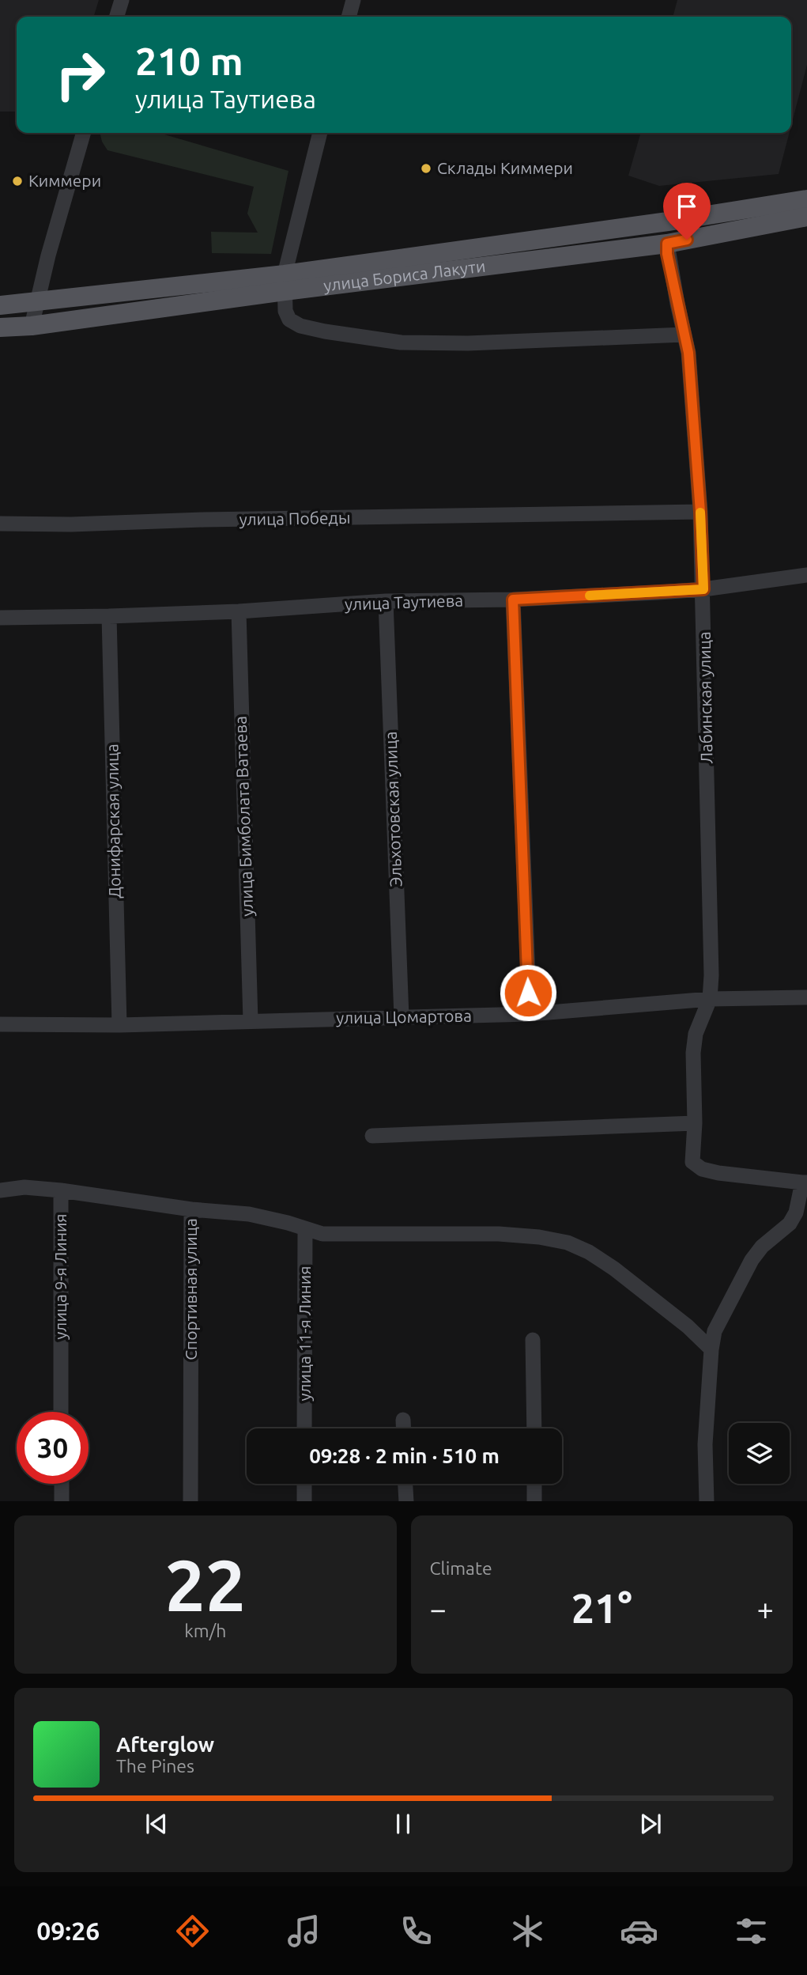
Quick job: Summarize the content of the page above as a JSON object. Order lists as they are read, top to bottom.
{
  "streets": {
    "main road": ["улица Бориса Лакути"],
    "street": [
      "улица Победы",
      "улица Таутиева",
      "Лабинская улица",
      "Эльхотовская улица",
      "улица Бимболата Ватаева",
      "Донифарская улица",
      "улица Цомартова",
      "улица 9-я Линия",
      "Спортивная улица",
      "улица 11-я Линия"
    ]
  },
  "crossings": [
    ["улица Бориса Лакути", "Лабинская улица"],
    ["улица Победы", "Лабинская улица"],
    ["улица Таутиева", "Лабинская улица"],
    ["улица Таутиева", "Эльхотовская улица"],
    ["улица Таутиева", "улица Бимболата Ватаева"],
    ["улица Таутиева", "Донифарская улица"],
    ["Лабинская улица", "улица Цомартова"],
    ["Эльхотовская улица", "улица Цомартова"],
    ["улица Бимболата Ватаева", "улица Цомартова"],
    ["Донифарская улица", "улица Цомартова"],
    ["улица 9-я Линия", "Спортивная улица"]
  ],
  "places": ["Склады Киммери", "Киммери"],
  "page": {
    "turn": ["210 m", "улица Таутиева"],
    "limit": "30",
    "trip": "09:28 · 2 min · 510 m",
    "tile": [
      ["22", "km/h"],
      "Climate"
    ],
    "heat": ["−", "21°", "+"],
    "song": ["Afterglow", "The Pines"],
    "tabs": "09:26"
  }
}
